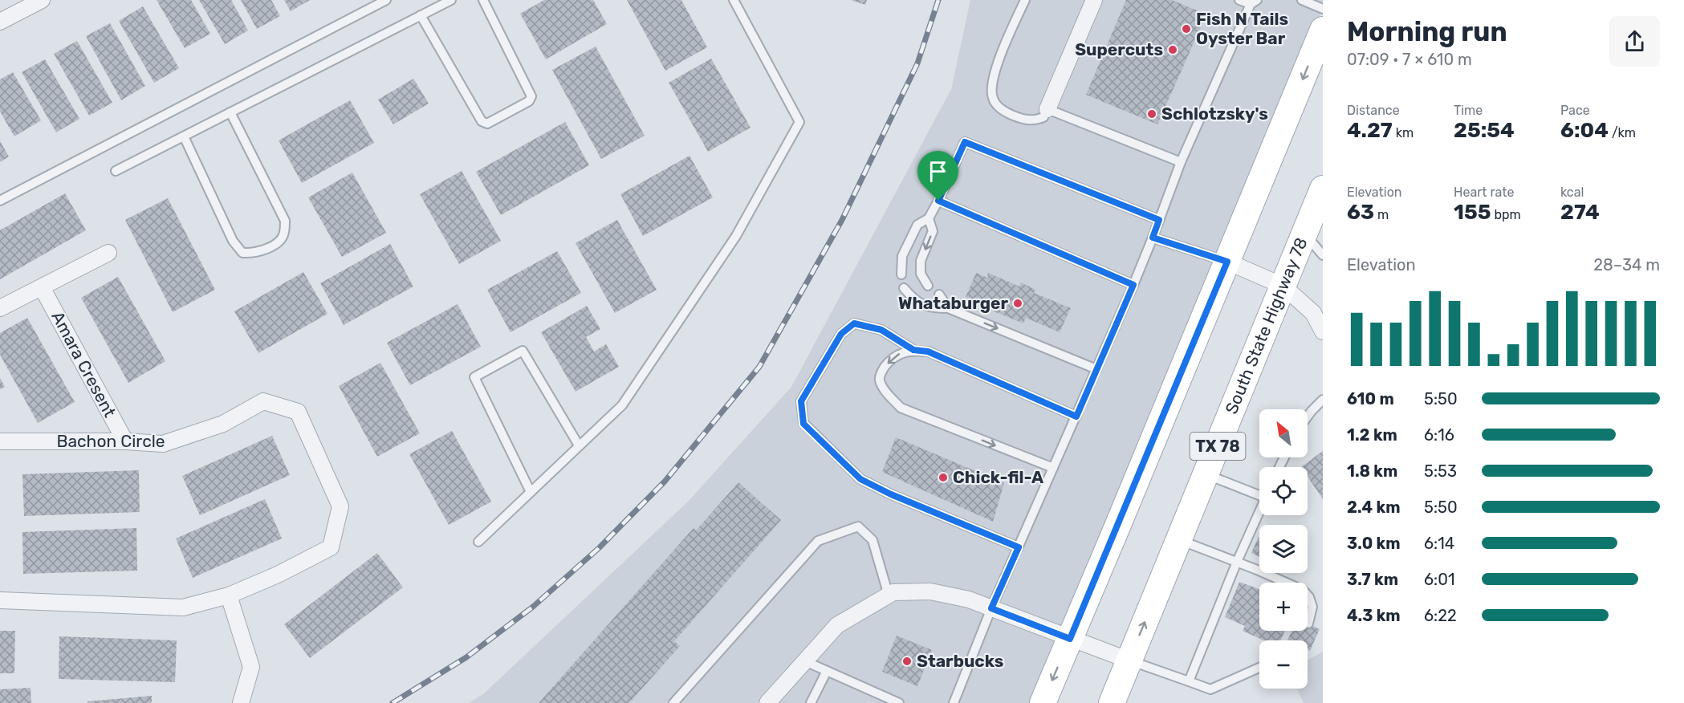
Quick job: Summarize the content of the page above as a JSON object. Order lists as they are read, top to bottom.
{
  "streets": {
    "main road": ["South State Highway 78", "TX 78"],
    "street": ["Amara Cresent", "Bachon Circle"]
  },
  "crossings": [
    ["Amara Cresent", "Bachon Circle"]
  ],
  "places": [
    "Fish N Tails Oyster Bar",
    "Supercuts",
    "Schlotzsky's",
    "Whataburger",
    "Chick-fil-A",
    "Starbucks"
  ],
  "north": "top left",
  "page": {
    "heading": ["Morning run", "07:09 · 7 × 610 m"],
    "stats": [
      ["Distance", "4.27 km"],
      ["Time", "25:54"],
      ["Pace", "6:04 /km"],
      ["Elevation", "63 m"],
      ["Heart rate", "155 bpm"],
      ["kcal", "274"]
    ],
    "chart": ["Elevation", "28–34 m"],
    "list": [
      {
        "name": "610 m",
        "note": "5:50"
      },
      {
        "name": "1.2 km",
        "note": "6:16"
      },
      {
        "name": "1.8 km",
        "note": "5:53"
      },
      {
        "name": "2.4 km",
        "note": "5:50"
      },
      {
        "name": "3.0 km",
        "note": "6:14"
      },
      {
        "name": "3.7 km",
        "note": "6:01"
      },
      {
        "name": "4.3 km",
        "note": "6:22"
      }
    ],
    "map_buttons": ["+", "−"]
  }
}
